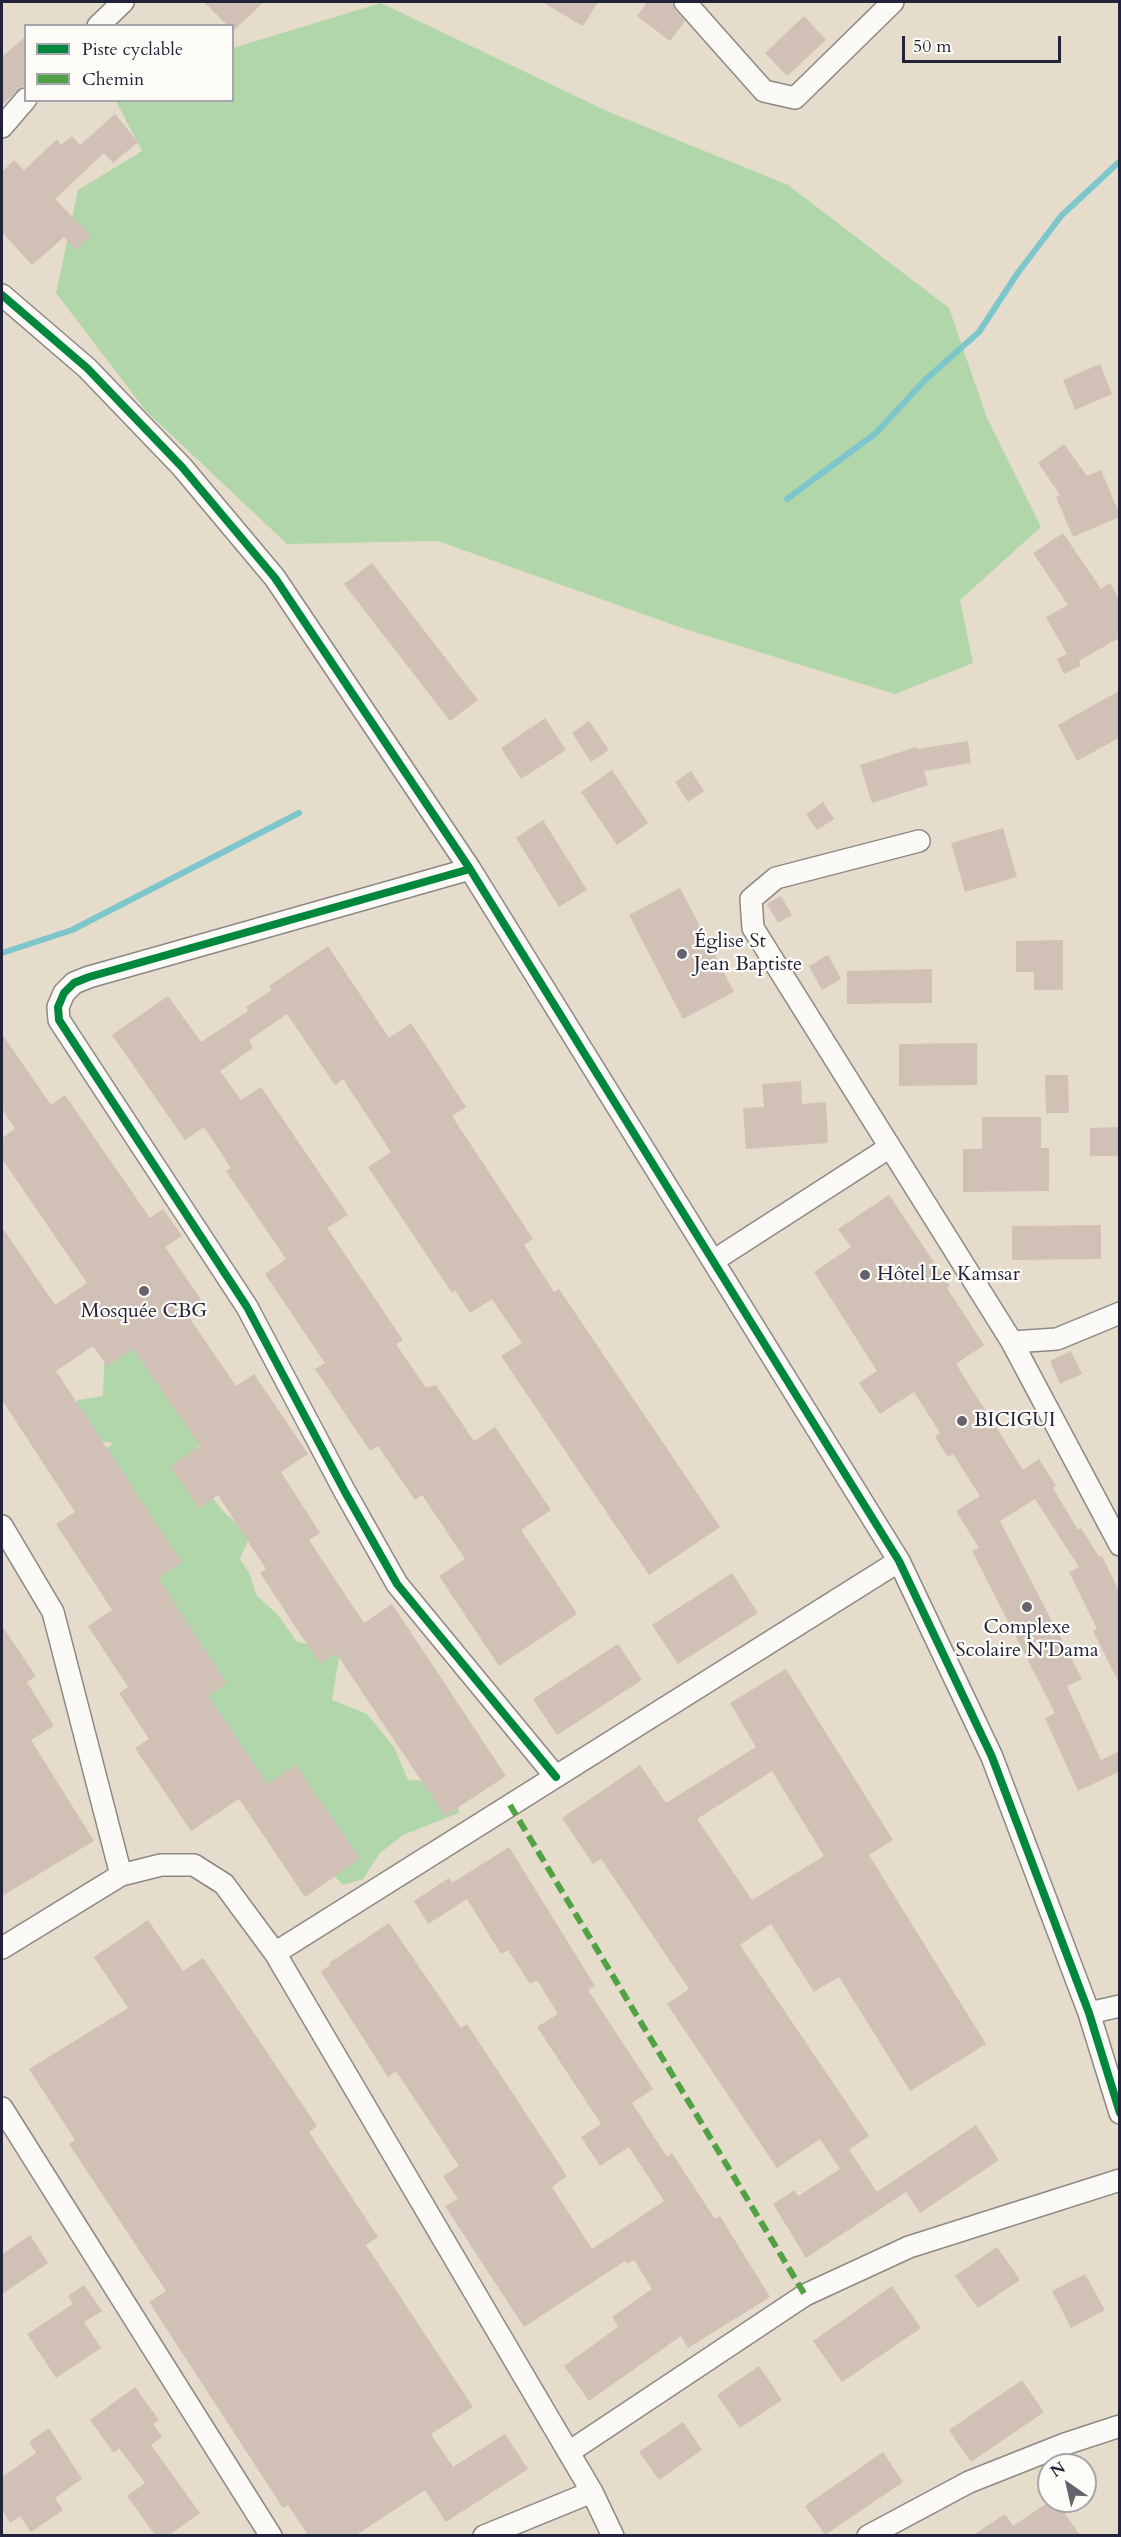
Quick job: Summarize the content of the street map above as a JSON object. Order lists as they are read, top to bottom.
{
  "places": [
    "Église St Jean Baptiste",
    "Hôtel Le Kamsar",
    "Mosquée CBG",
    "BICIGUI",
    "Complexe Scolaire N'Dama"
  ],
  "legend": ["Piste cyclable", "Chemin"],
  "scale_bar": "50 m",
  "north": "top left"
}
